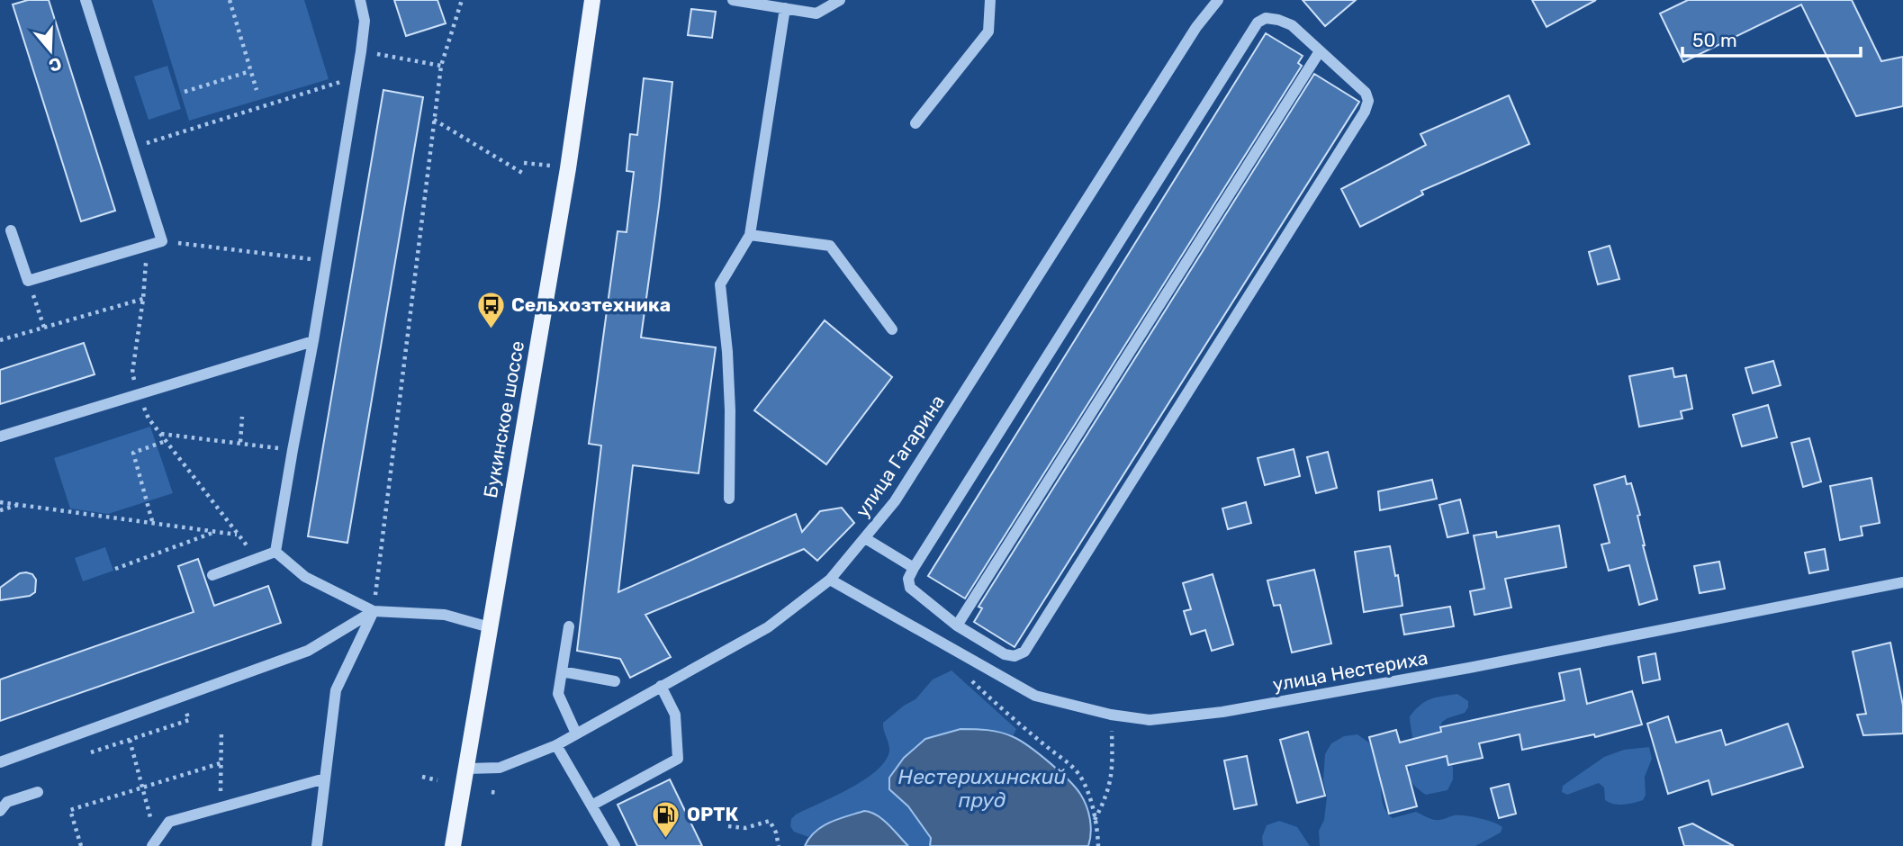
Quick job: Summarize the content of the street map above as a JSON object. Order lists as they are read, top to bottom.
{
  "streets": {
    "main road": ["Букинское шоссе"],
    "street": ["улица Гагарина", "улица Нестериха"]
  },
  "crossings": [
    ["Букинское шоссе", "улица Гагарина"],
    ["улица Гагарина", "улица Нестериха"]
  ],
  "water": ["Нестерихинский пруд"],
  "places": {
    "bus stop": ["Сельхозтехника"],
    "fuel station": ["ОРТК"]
  },
  "scale_bar": "50 m",
  "north": "bottom"
}
